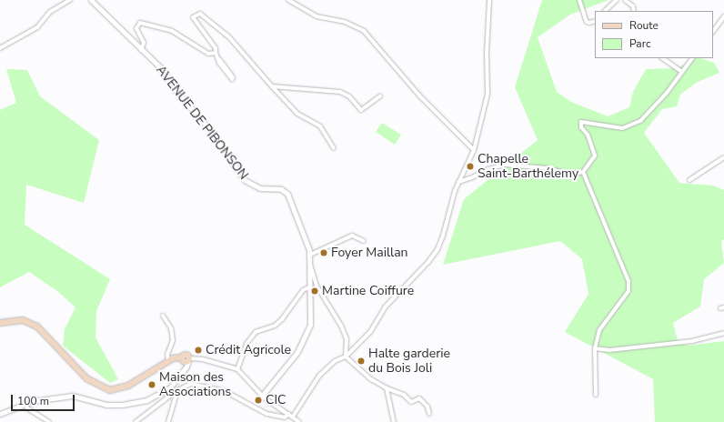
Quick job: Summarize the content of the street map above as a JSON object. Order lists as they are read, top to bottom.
{
  "streets": {
    "street": ["AVENUE DE PIBONSON"]
  },
  "places": [
    "Chapelle Saint-Barthélemy",
    "Foyer Maillan",
    "Martine Coiffure",
    "Crédit Agricole",
    "Halte garderie du Bois Joli",
    "Maison des Associations",
    "CIC"
  ],
  "legend": ["Route", "Parc"],
  "scale_bar": "100 m"
}
